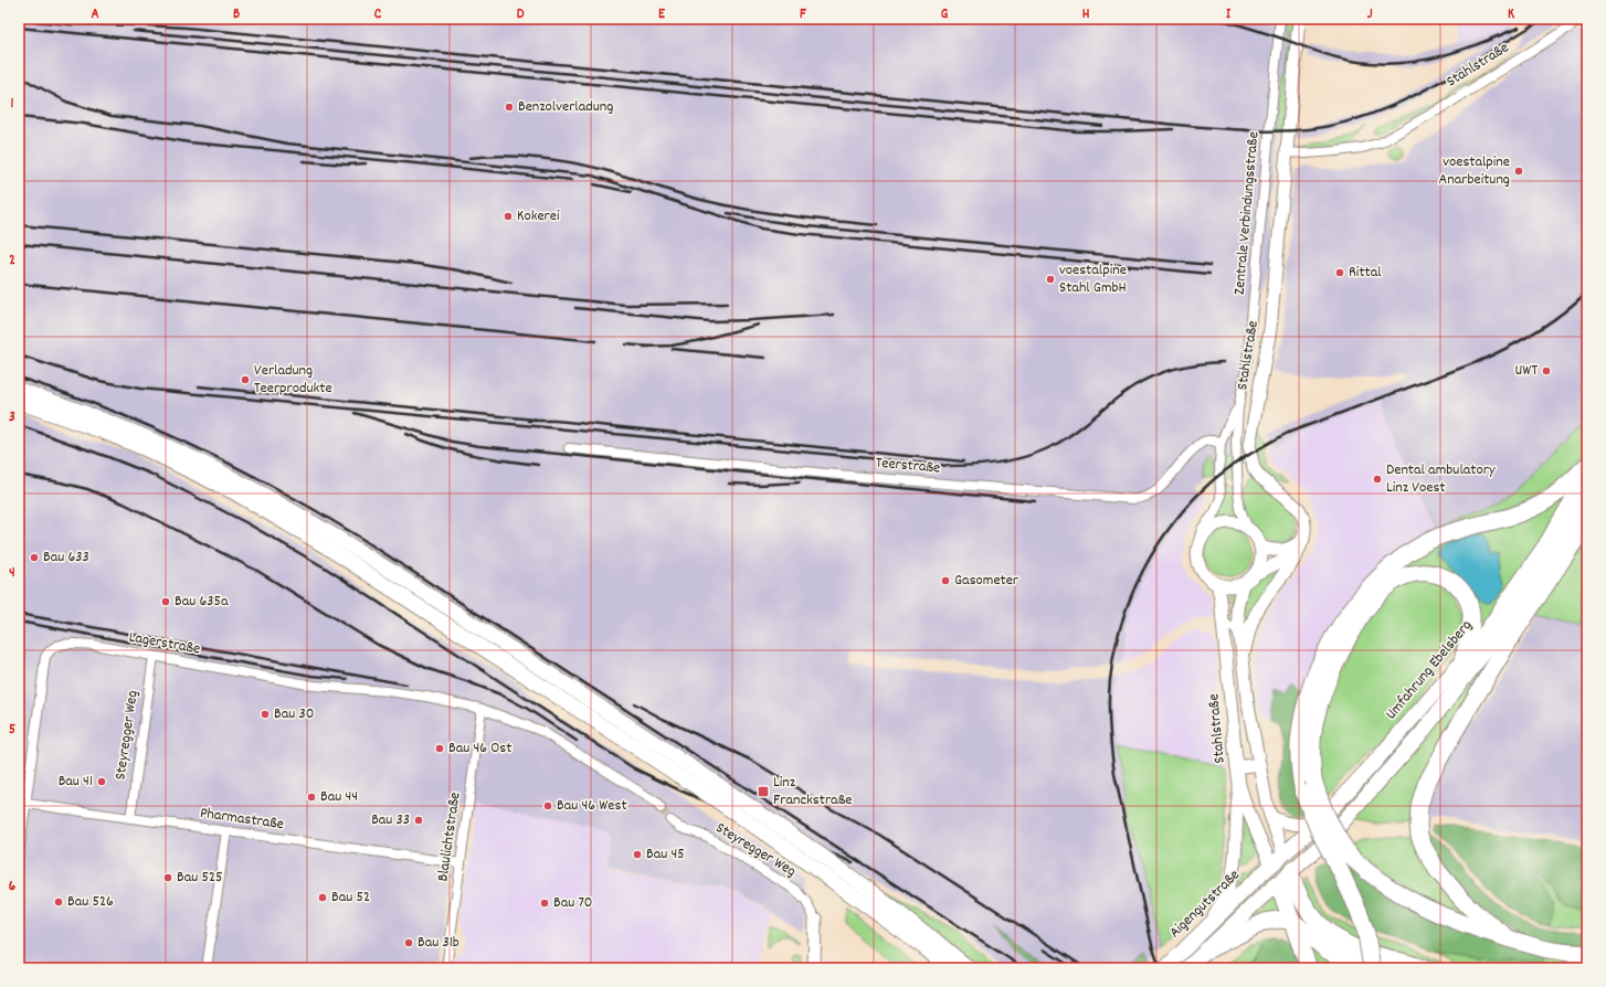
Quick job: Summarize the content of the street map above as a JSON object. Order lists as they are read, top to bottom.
{
  "streets": {
    "main road": ["Umfahrung Ebelsberg", "Aigengutstraße"],
    "street": [
      "Stahlstraße",
      "Zentrale Verbindungsstraße",
      "Teerstraße",
      "Lagerstraße",
      "Steyregger Weg",
      "Pharmastraße",
      "Blaulichtstraße"
    ]
  },
  "crossings": [
    ["Stahlstraße", "Umfahrung Ebelsberg"],
    ["Stahlstraße", "Aigengutstraße"],
    ["Lagerstraße", "Steyregger Weg"],
    ["Lagerstraße", "Pharmastraße"],
    ["Lagerstraße", "Blaulichtstraße"],
    ["Umfahrung Ebelsberg", "Aigengutstraße"],
    ["Steyregger Weg", "Pharmastraße"],
    ["Pharmastraße", "Blaulichtstraße"]
  ],
  "places": {
    "other": [
      "Benzolverladung",
      "voestalpine Anarbeitung",
      "Kokerei",
      "Rittal",
      "voestalpine Stahl GmbH",
      "UWT",
      "Verladung Teerprodukte",
      "Dental ambulatory Linz Voest",
      "Bau 633",
      "Gasometer",
      "Bau 635a",
      "Bau 30",
      "Bau 46 Ost",
      "Bau 41",
      "Bau 44",
      "Bau 46 West",
      "Bau 33",
      "Bau 45",
      "Bau 525",
      "Bau 52",
      "Bau 526",
      "Bau 70",
      "Bau 31b"
    ],
    "transit": ["Linz Franckstraße"]
  },
  "grid": {
    "columns": [
      "A",
      "B",
      "C",
      "D",
      "E",
      "F",
      "G",
      "H",
      "I",
      "J",
      "K"
    ],
    "rows": [
      "1",
      "2",
      "3",
      "4",
      "5",
      "6"
    ]
  }
}
